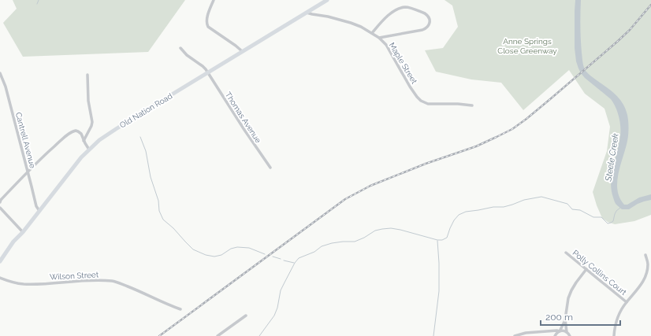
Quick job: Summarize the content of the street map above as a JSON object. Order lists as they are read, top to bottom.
{
  "streets": {
    "main road": ["Old Nation Road"],
    "street": [
      "Maple Street",
      "Thomas Avenue",
      "Cantrell Avenue",
      "Polly Collins Court",
      "Wilson Street"
    ]
  },
  "crossings": [
    ["Maple Street", "Old Nation Road"],
    ["Old Nation Road", "Thomas Avenue"],
    ["Old Nation Road", "Cantrell Avenue"]
  ],
  "water": ["Steele Creek"],
  "parks": ["Anne Springs Close Greenway"],
  "scale_bar": "200 m"
}
